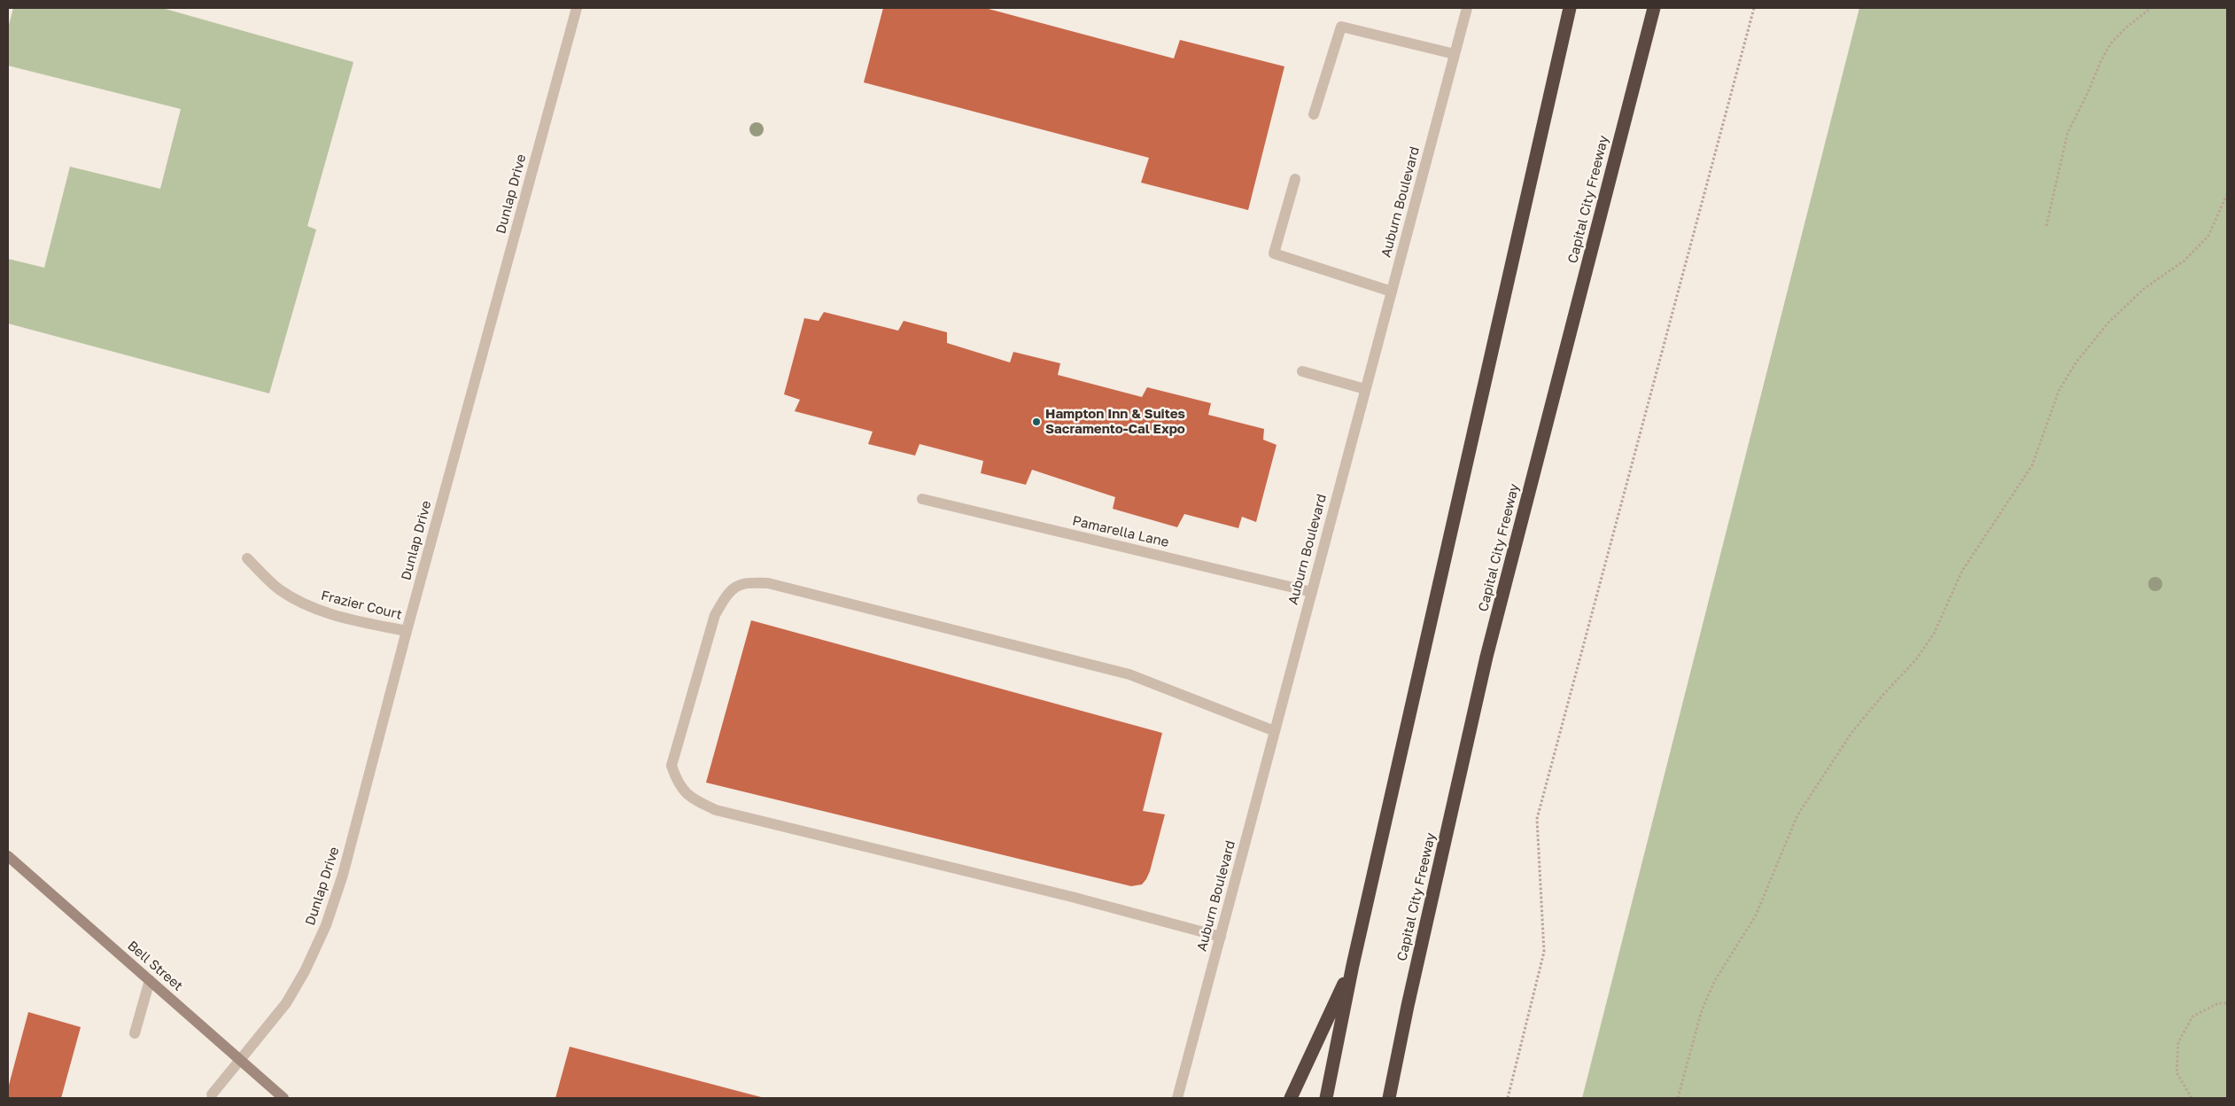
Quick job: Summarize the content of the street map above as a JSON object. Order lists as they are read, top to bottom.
{
  "streets": {
    "highway": ["Capital City Freeway"],
    "street": [
      "Dunlap Drive",
      "Auburn Boulevard",
      "Pamarella Lane",
      "Frazier Court",
      "Bell Street"
    ]
  },
  "crossings": [
    ["Dunlap Drive", "Frazier Court"],
    ["Dunlap Drive", "Bell Street"],
    ["Auburn Boulevard", "Pamarella Lane"]
  ],
  "places": ["Hampton Inn & Suites Sacramento-Cal Expo"]
}
